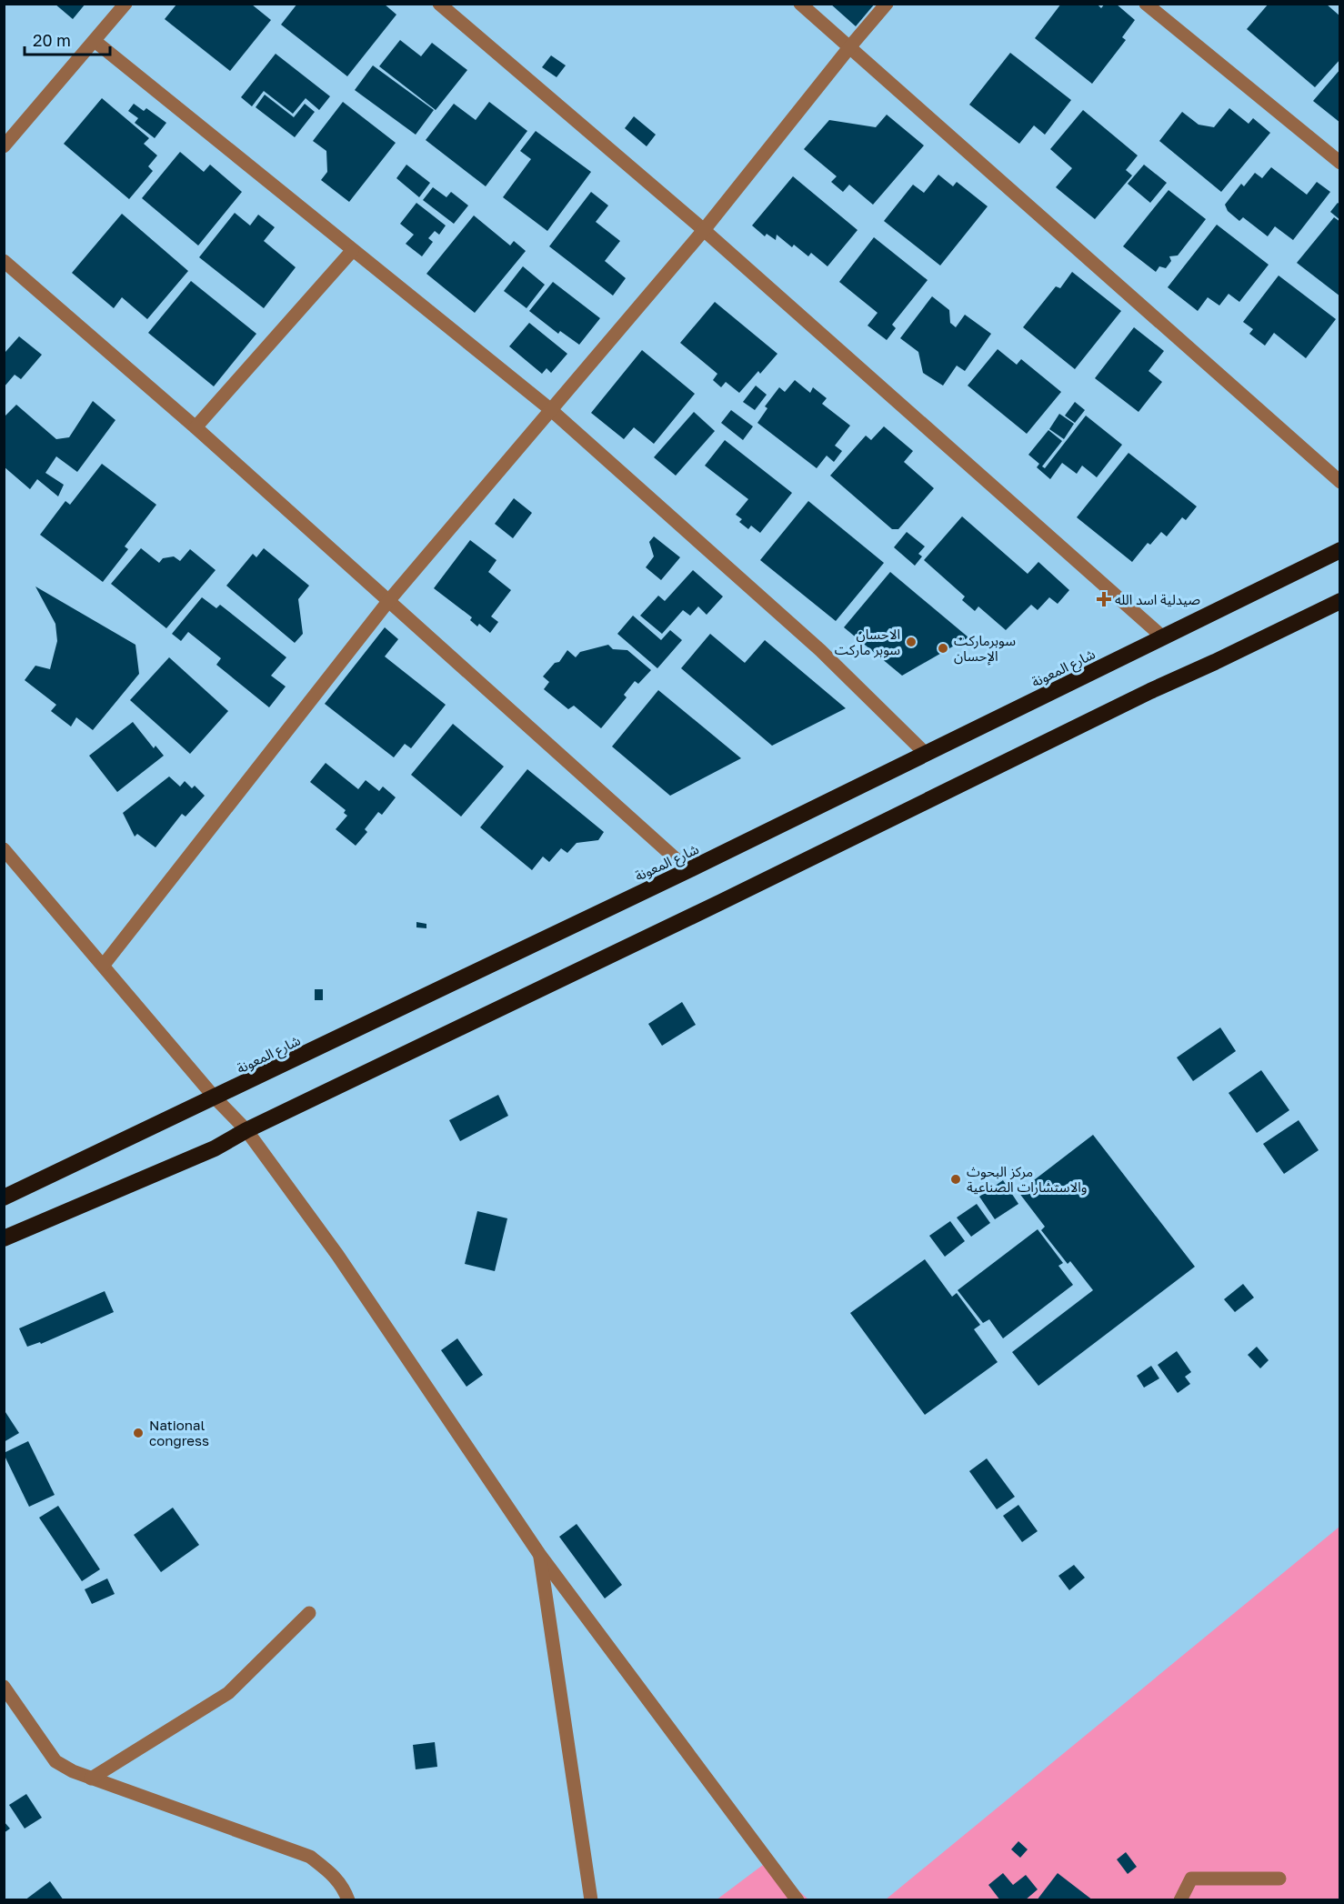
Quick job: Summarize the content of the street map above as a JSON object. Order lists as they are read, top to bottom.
{
  "streets": {
    "highway": ["شارع المعونة"]
  },
  "places": {
    "health": ["صيدلية اسد الله"],
    "other": [
      "الاحسان سوبر ماركت",
      "سوبرماركت الإحسان",
      "مركز البحوث والاستشارات الصناعية",
      "National congress"
    ]
  },
  "scale_bar": "20 m"
}
